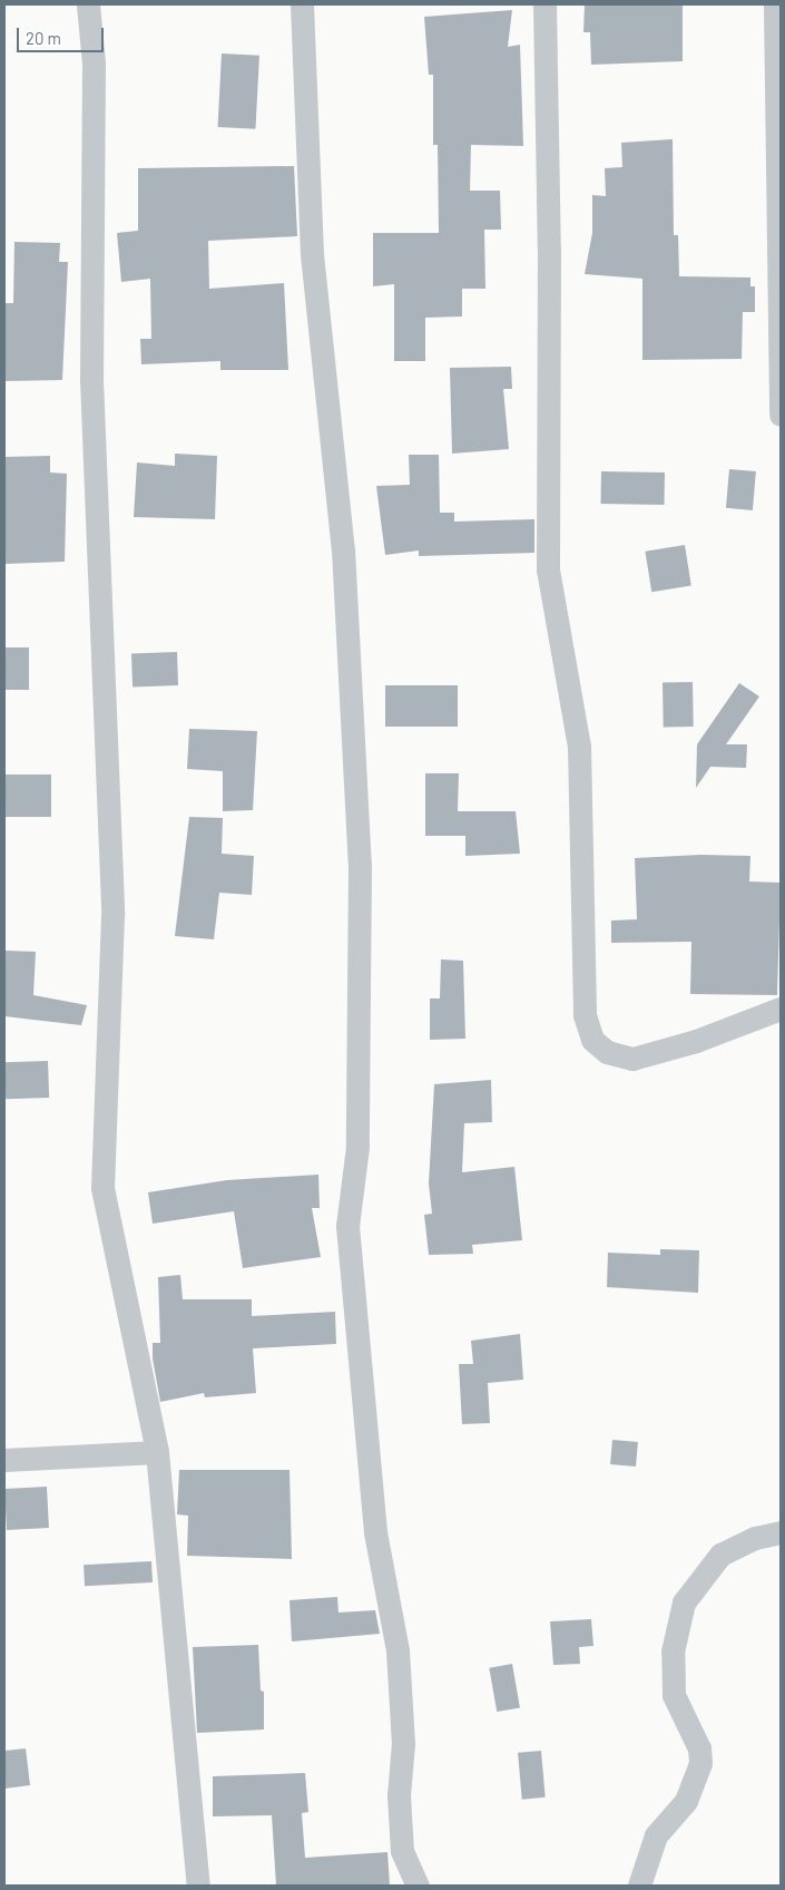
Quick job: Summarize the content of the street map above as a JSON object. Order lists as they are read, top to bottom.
{
  "scale_bar": "20 m"
}
